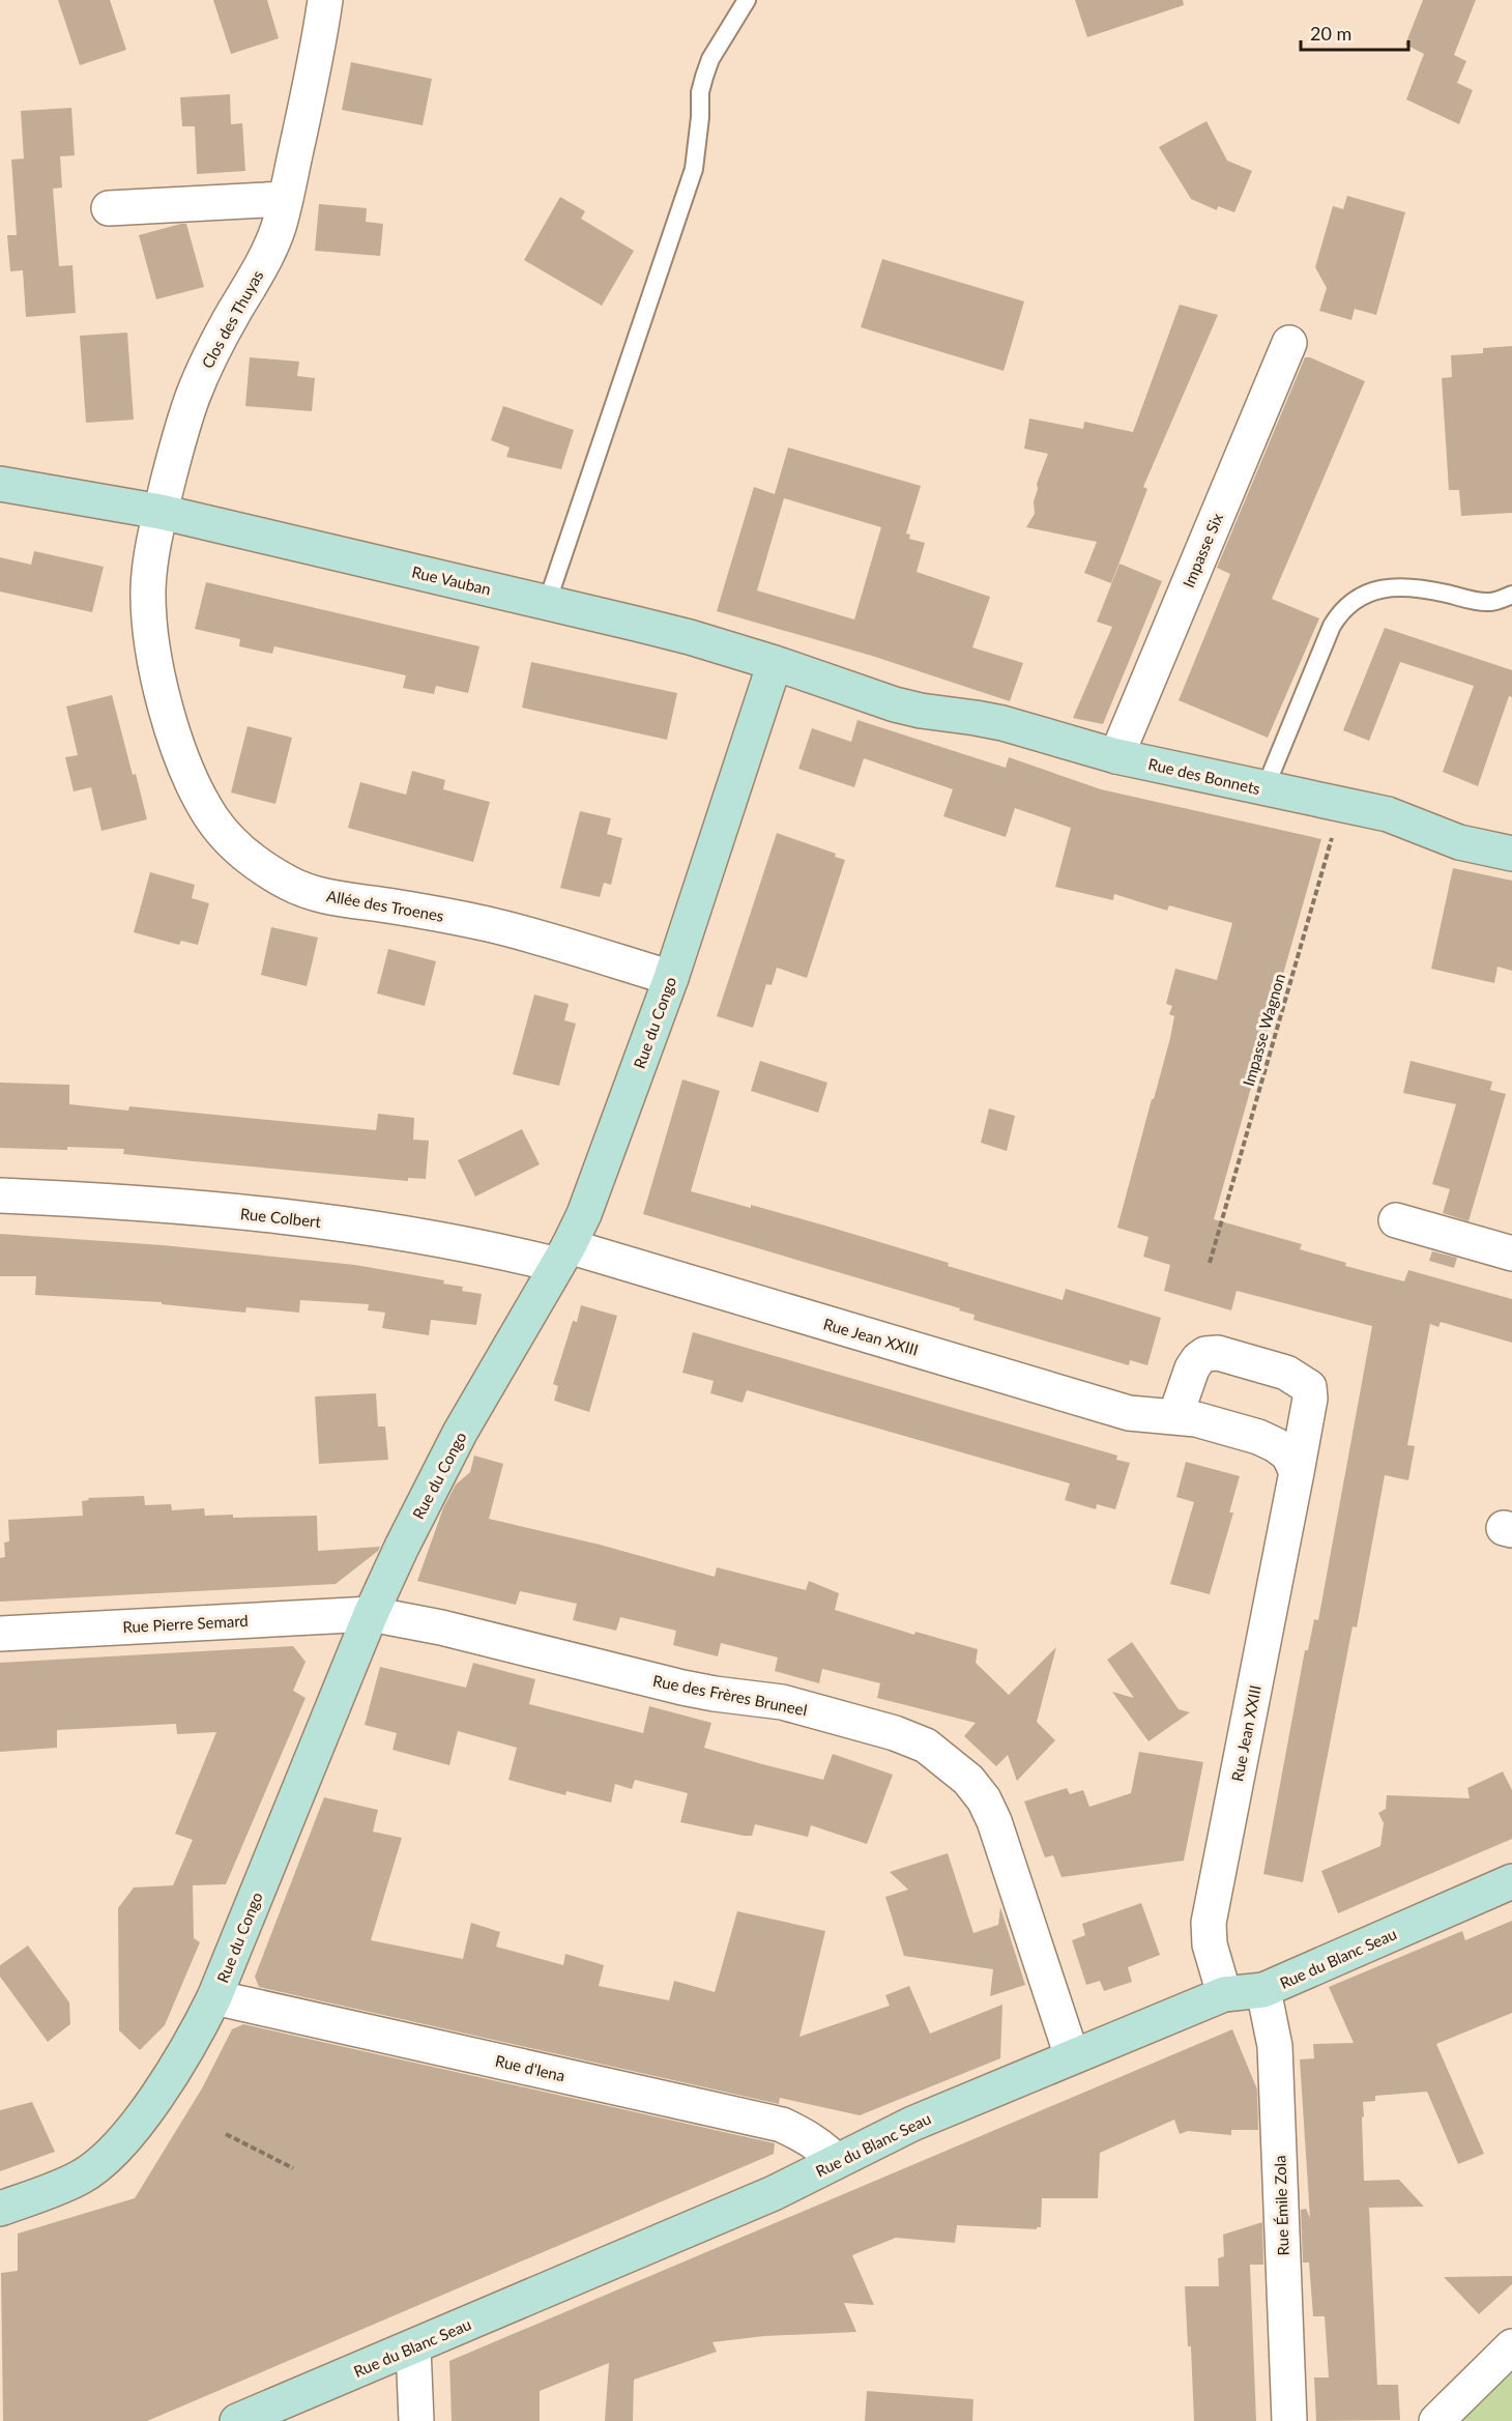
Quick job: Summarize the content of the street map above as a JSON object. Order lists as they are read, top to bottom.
{
  "streets": {
    "street": [
      "Clos des Thuyas",
      "Impasse Six",
      "Rue Vauban",
      "Rue des Bonnets",
      "Allée des Troenes",
      "Rue du Congo",
      "Rue Colbert",
      "Rue Jean XXIII",
      "Rue Pierre Semard",
      "Rue des Frères Bruneel",
      "Rue du Blanc Seau",
      "Rue d'Iena",
      "Rue Émile Zola"
    ],
    "path": ["Impasse Wagnon"]
  },
  "crossings": [
    ["Clos des Thuyas", "Rue Vauban"],
    ["Clos des Thuyas", "Allée des Troenes"],
    ["Impasse Six", "Rue des Bonnets"],
    ["Rue Vauban", "Rue des Bonnets"],
    ["Rue Vauban", "Allée des Troenes"],
    ["Rue Vauban", "Rue du Congo"],
    ["Rue des Bonnets", "Impasse Wagnon"],
    ["Allée des Troenes", "Rue du Congo"],
    ["Rue du Congo", "Rue Colbert"],
    ["Rue du Congo", "Rue Jean XXIII"],
    ["Rue du Congo", "Rue Pierre Semard"],
    ["Rue du Congo", "Rue des Frères Bruneel"],
    ["Rue du Congo", "Rue d'Iena"],
    ["Rue Colbert", "Rue Jean XXIII"],
    ["Rue Jean XXIII", "Rue du Blanc Seau"],
    ["Rue Pierre Semard", "Rue des Frères Bruneel"],
    ["Rue des Frères Bruneel", "Rue du Blanc Seau"],
    ["Rue du Blanc Seau", "Rue d'Iena"],
    ["Rue du Blanc Seau", "Rue Émile Zola"]
  ],
  "scale_bar": "20 m"
}
